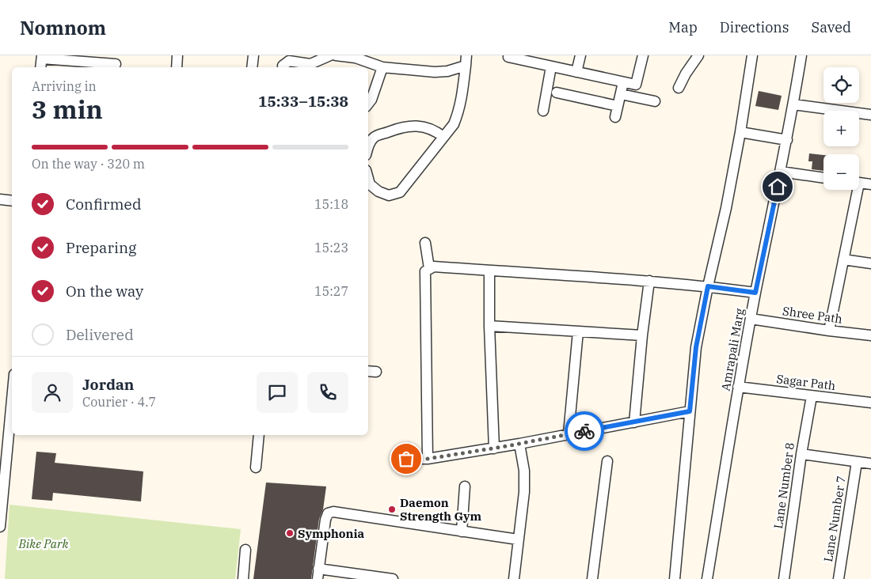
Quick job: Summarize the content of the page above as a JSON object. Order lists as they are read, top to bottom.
{
  "streets": {
    "street": [
      "Shree Path",
      "Amrapali Marg",
      "Sagar Path",
      "Lane Number 8",
      "Lane Number 7"
    ]
  },
  "crossings": [
    ["Shree Path", "Amrapali Marg"],
    ["Amrapali Marg", "Sagar Path"],
    ["Sagar Path", "Lane Number 8"]
  ],
  "parks": ["Bike Park"],
  "places": ["Daemon Strength Gym", "Symphonia"],
  "page": {
    "header": "Nomnom",
    "nav": ["Map", "Directions", "Saved"],
    "map_buttons": ["+", "−"],
    "heading": ["3 min", "Arriving in", "15:33–15:38"],
    "panel": ["Jordan", "Courier · 4.7"],
    "bar": "On the way · 320 m",
    "list": [
      ["Confirmed", "15:18"],
      ["Preparing", "15:23"],
      ["On the way", "15:27"],
      "Delivered"
    ]
  }
}
